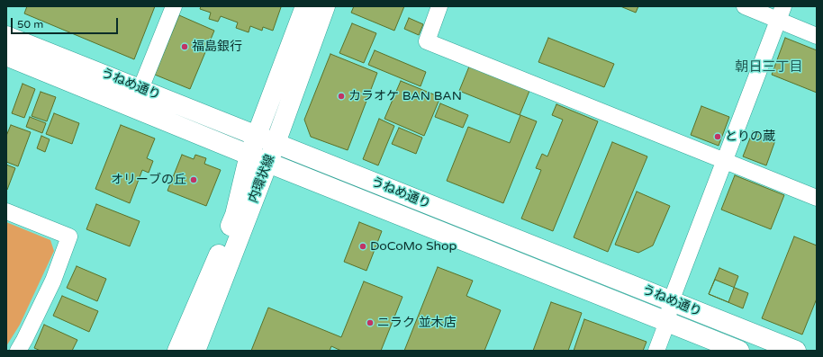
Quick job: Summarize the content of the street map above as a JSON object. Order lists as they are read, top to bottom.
{
  "streets": {
    "street": ["うねめ通り", "内環状線"]
  },
  "crossings": [
    ["うねめ通り", "内環状線"]
  ],
  "districts": ["朝日三丁目"],
  "places": [
    "福島銀行",
    "カラオケ BAN BAN",
    "とりの蔵",
    "オリーブの丘",
    "DoCoMo Shop",
    "ニラク 並木店"
  ],
  "scale_bar": "50 m"
}
